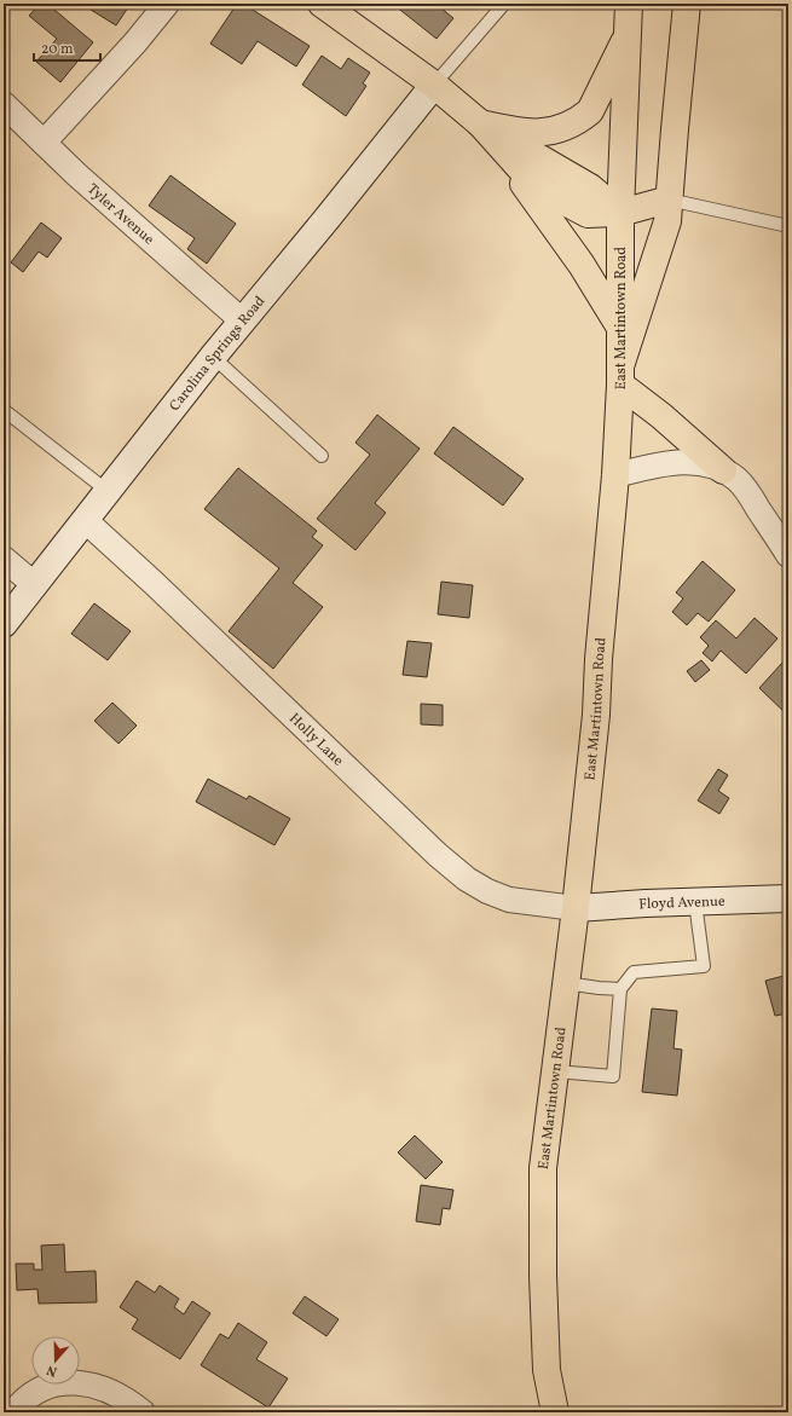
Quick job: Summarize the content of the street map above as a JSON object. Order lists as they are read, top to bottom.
{
  "streets": {
    "main road": ["East Martintown Road"],
    "street": [
      "Tyler Avenue",
      "Carolina Springs Road",
      "Holly Lane",
      "Floyd Avenue"
    ]
  },
  "crossings": [
    ["Tyler Avenue", "Carolina Springs Road"],
    ["East Martintown Road", "Holly Lane"],
    ["East Martintown Road", "Floyd Avenue"],
    ["Carolina Springs Road", "Holly Lane"],
    ["Holly Lane", "Floyd Avenue"]
  ],
  "scale_bar": "20 m",
  "north": "bottom"
}
